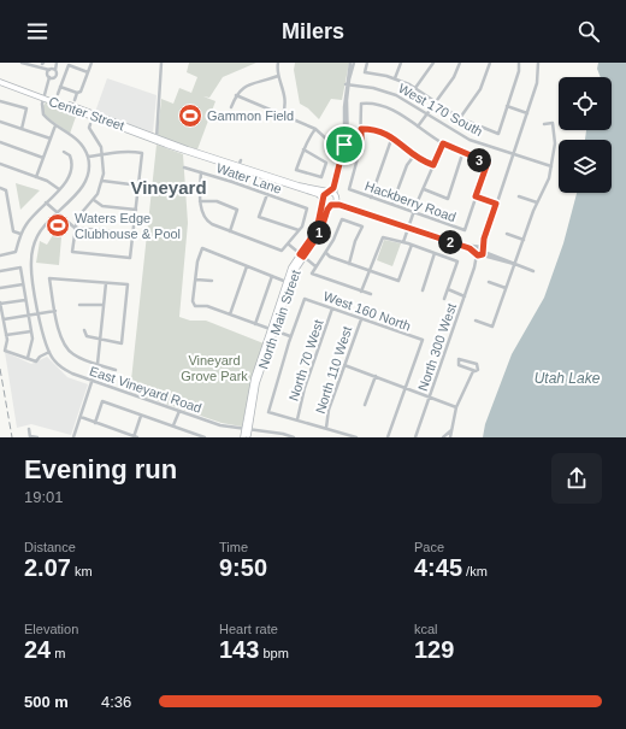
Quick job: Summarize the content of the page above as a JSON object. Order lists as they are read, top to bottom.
{
  "streets": {
    "main road": ["Center Street", "North Main Street"],
    "street": [
      "West 170 South",
      "Water Lane",
      "Hackberry Road",
      "West 160 North",
      "North 300 West",
      "North 70 West",
      "North 110 West",
      "East Vineyard Road"
    ]
  },
  "crossings": [
    ["West 160 North", "North 70 West"],
    ["West 160 North", "North 110 West"],
    ["North Main Street", "East Vineyard Road"]
  ],
  "districts": ["Vineyard"],
  "water": ["Utah Lake"],
  "parks": ["Vineyard Grove Park"],
  "places": {
    "sports": ["Gammon Field", "Waters Edge Clubhouse & Pool"]
  },
  "page": {
    "header": "Milers",
    "pins": ["3", "1", "2"],
    "heading": ["Evening run", "19:01"],
    "stats": [
      ["Distance", "2.07 km"],
      ["Time", "9:50"],
      ["Pace", "4:45 /km"],
      ["Elevation", "24 m"],
      ["Heart rate", "143 bpm"],
      ["kcal", "129"]
    ],
    "list": [
      {
        "name": "500 m",
        "note": "4:36"
      }
    ]
  }
}
